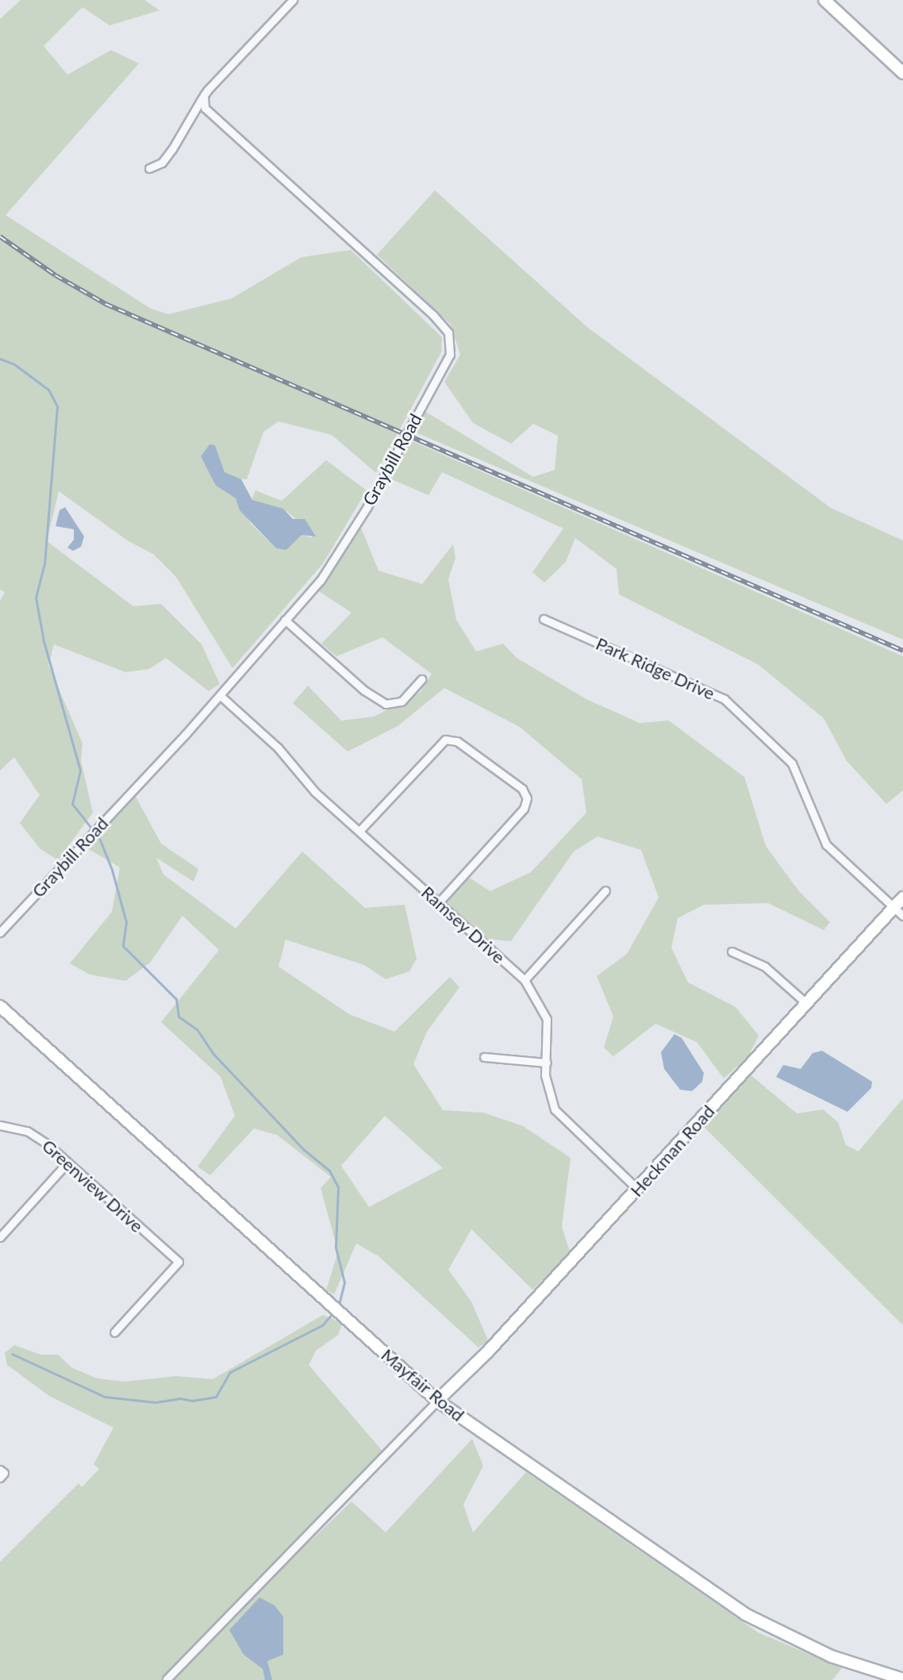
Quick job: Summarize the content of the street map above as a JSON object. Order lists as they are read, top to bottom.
{
  "streets": {
    "street": [
      "Graybill Road",
      "Park Ridge Drive",
      "Ramsey Drive",
      "Heckman Road",
      "Greenview Drive",
      "Mayfair Road"
    ]
  },
  "crossings": [
    ["Graybill Road", "Ramsey Drive"],
    ["Park Ridge Drive", "Heckman Road"],
    ["Ramsey Drive", "Heckman Road"],
    ["Heckman Road", "Mayfair Road"]
  ]
}
